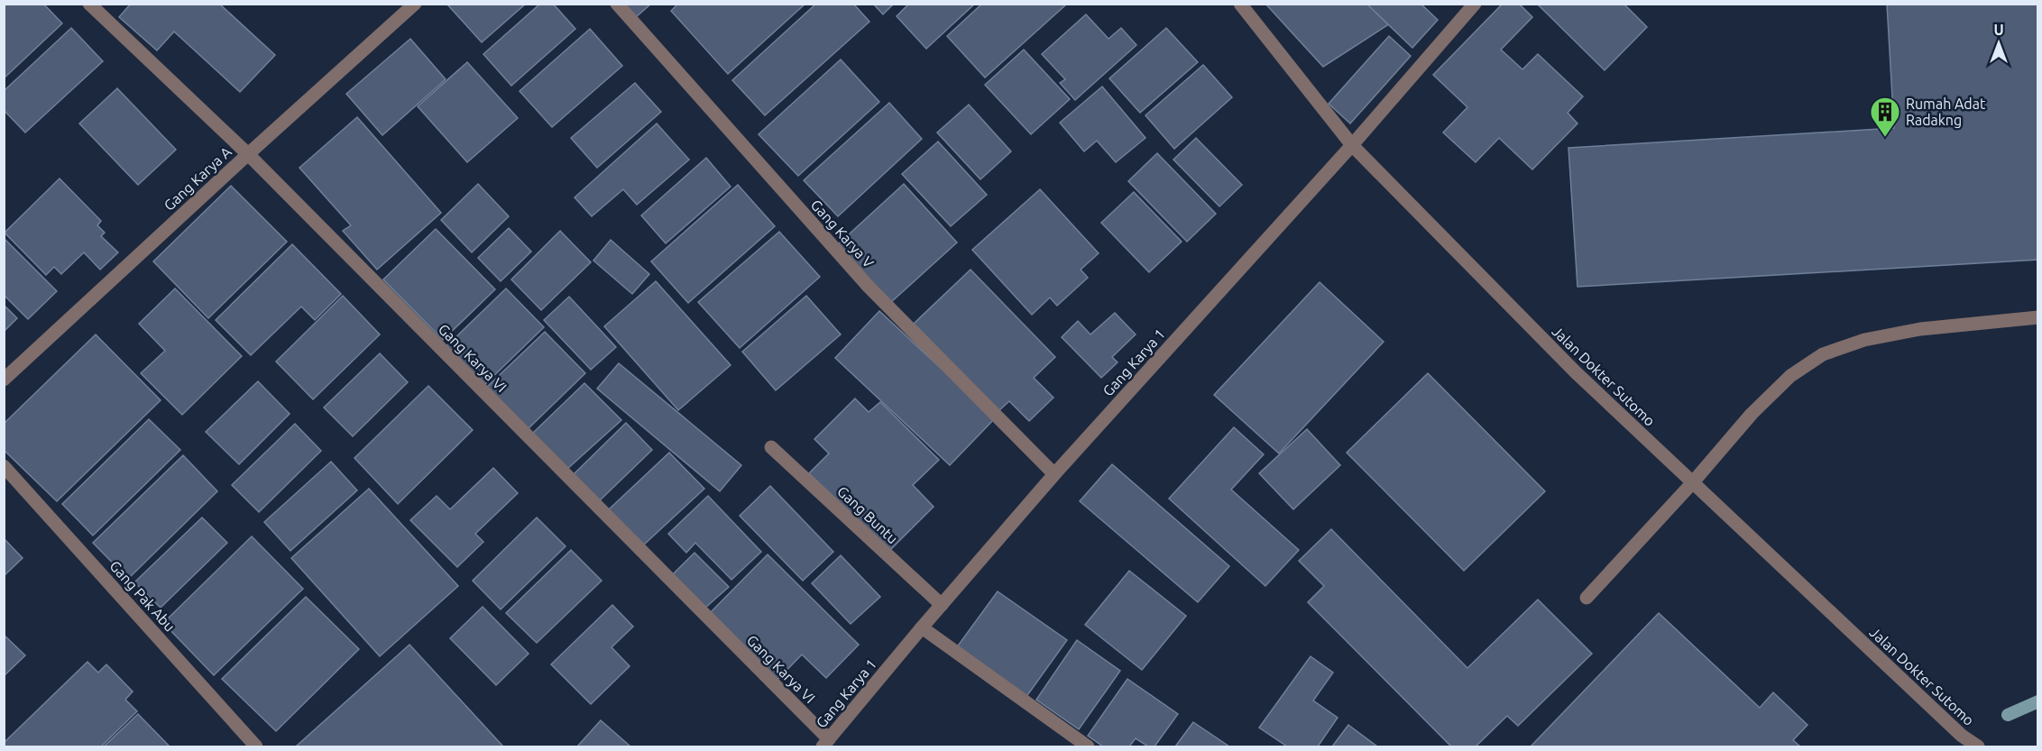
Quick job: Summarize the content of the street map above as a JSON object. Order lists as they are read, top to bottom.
{
  "streets": {
    "street": [
      "Gang Karya A",
      "Gang Karya V",
      "Gang Karya VI",
      "Gang Karya 1",
      "Jalan Dokter Sutomo",
      "Gang Buntu",
      "Gang Pak Abu"
    ]
  },
  "crossings": [
    ["Gang Karya A", "Gang Karya VI"],
    ["Gang Karya V", "Gang Karya 1"],
    ["Gang Karya VI", "Gang Karya 1"],
    ["Gang Karya 1", "Jalan Dokter Sutomo"],
    ["Gang Karya 1", "Gang Buntu"]
  ],
  "places": {
    "building": ["Rumah Adat Radakng"]
  },
  "north": "top"
}
